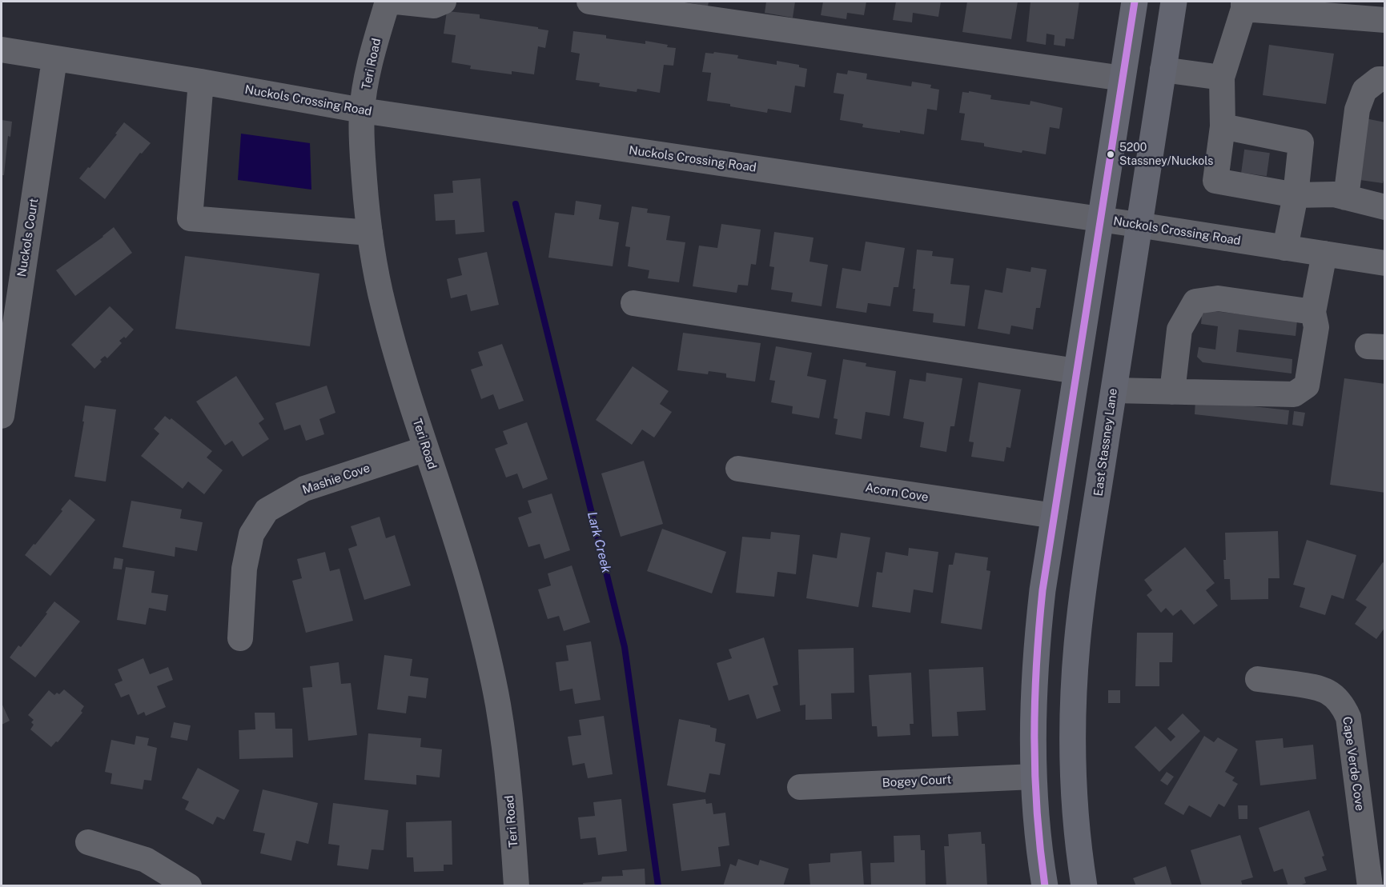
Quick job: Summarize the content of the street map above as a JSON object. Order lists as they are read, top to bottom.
{
  "streets": {
    "main road": ["East Stassney Lane"],
    "street": [
      "Teri Road",
      "Nuckols Crossing Road",
      "Nuckols Court",
      "Mashie Cove",
      "Acorn Cove",
      "Cape Verde Cove",
      "Bogey Court"
    ]
  },
  "crossings": [
    ["Teri Road", "Nuckols Crossing Road"],
    ["Teri Road", "Mashie Cove"],
    ["Nuckols Crossing Road", "Nuckols Court"],
    ["Nuckols Crossing Road", "East Stassney Lane"]
  ],
  "water": ["Lark Creek"],
  "places": ["5200 Stassney/Nuckols"]
}
